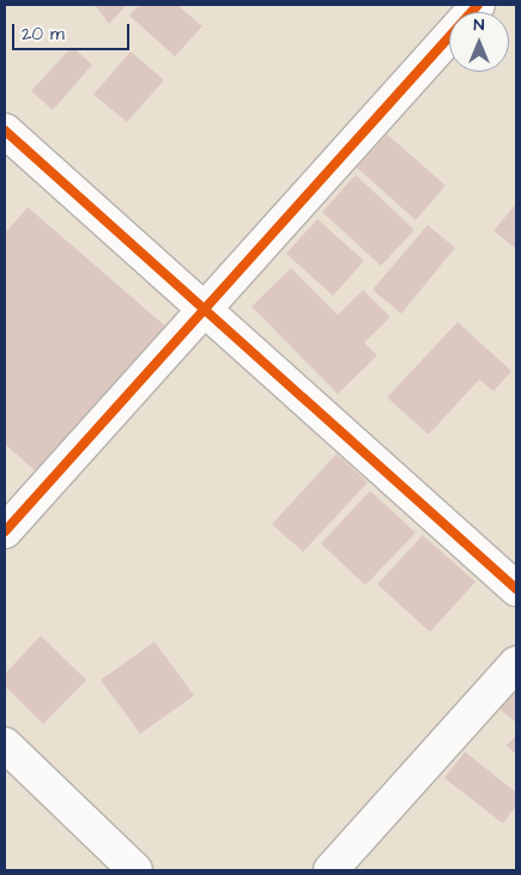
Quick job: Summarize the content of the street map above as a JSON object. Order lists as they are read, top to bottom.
{
  "scale_bar": "20 m",
  "north": "top"
}
